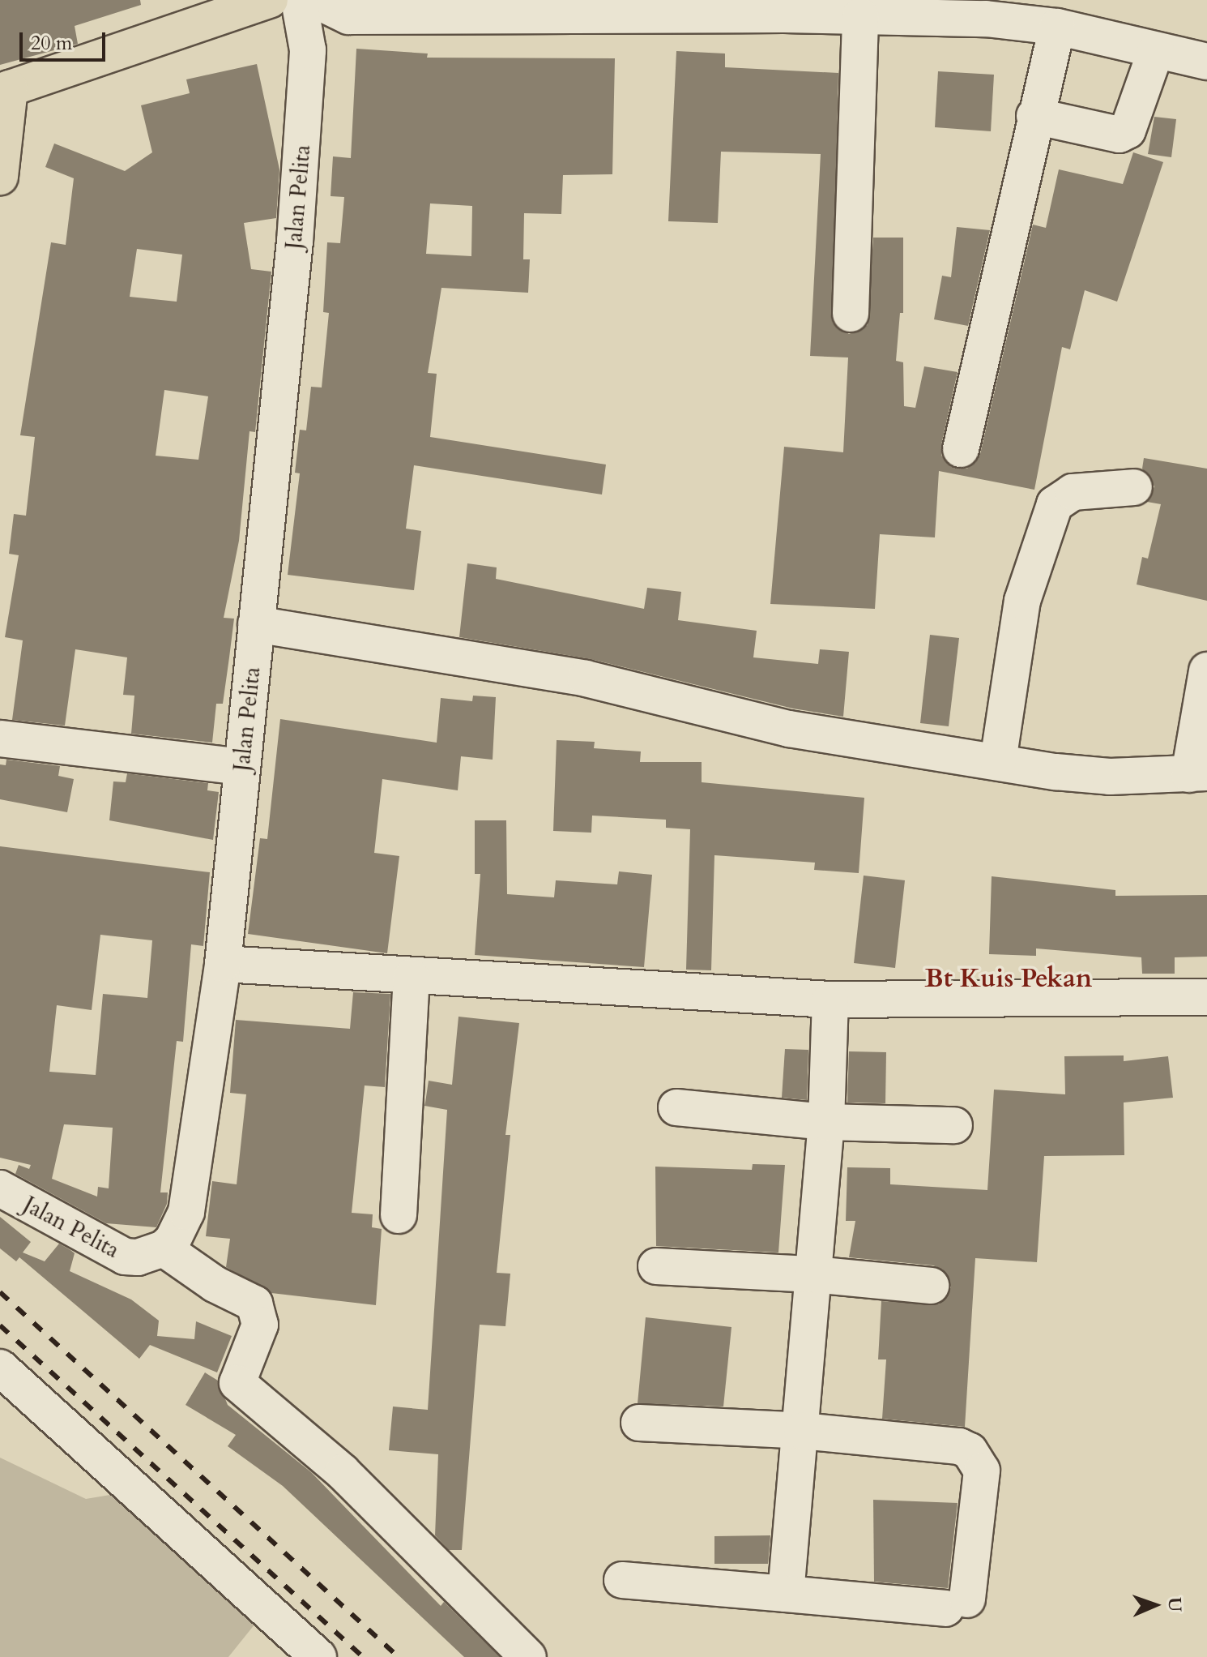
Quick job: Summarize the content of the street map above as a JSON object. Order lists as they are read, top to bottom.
{
  "streets": {
    "street": ["Jalan Pelita"]
  },
  "districts": ["Bt Kuis Pekan"],
  "scale_bar": "20 m",
  "north": "right"
}
